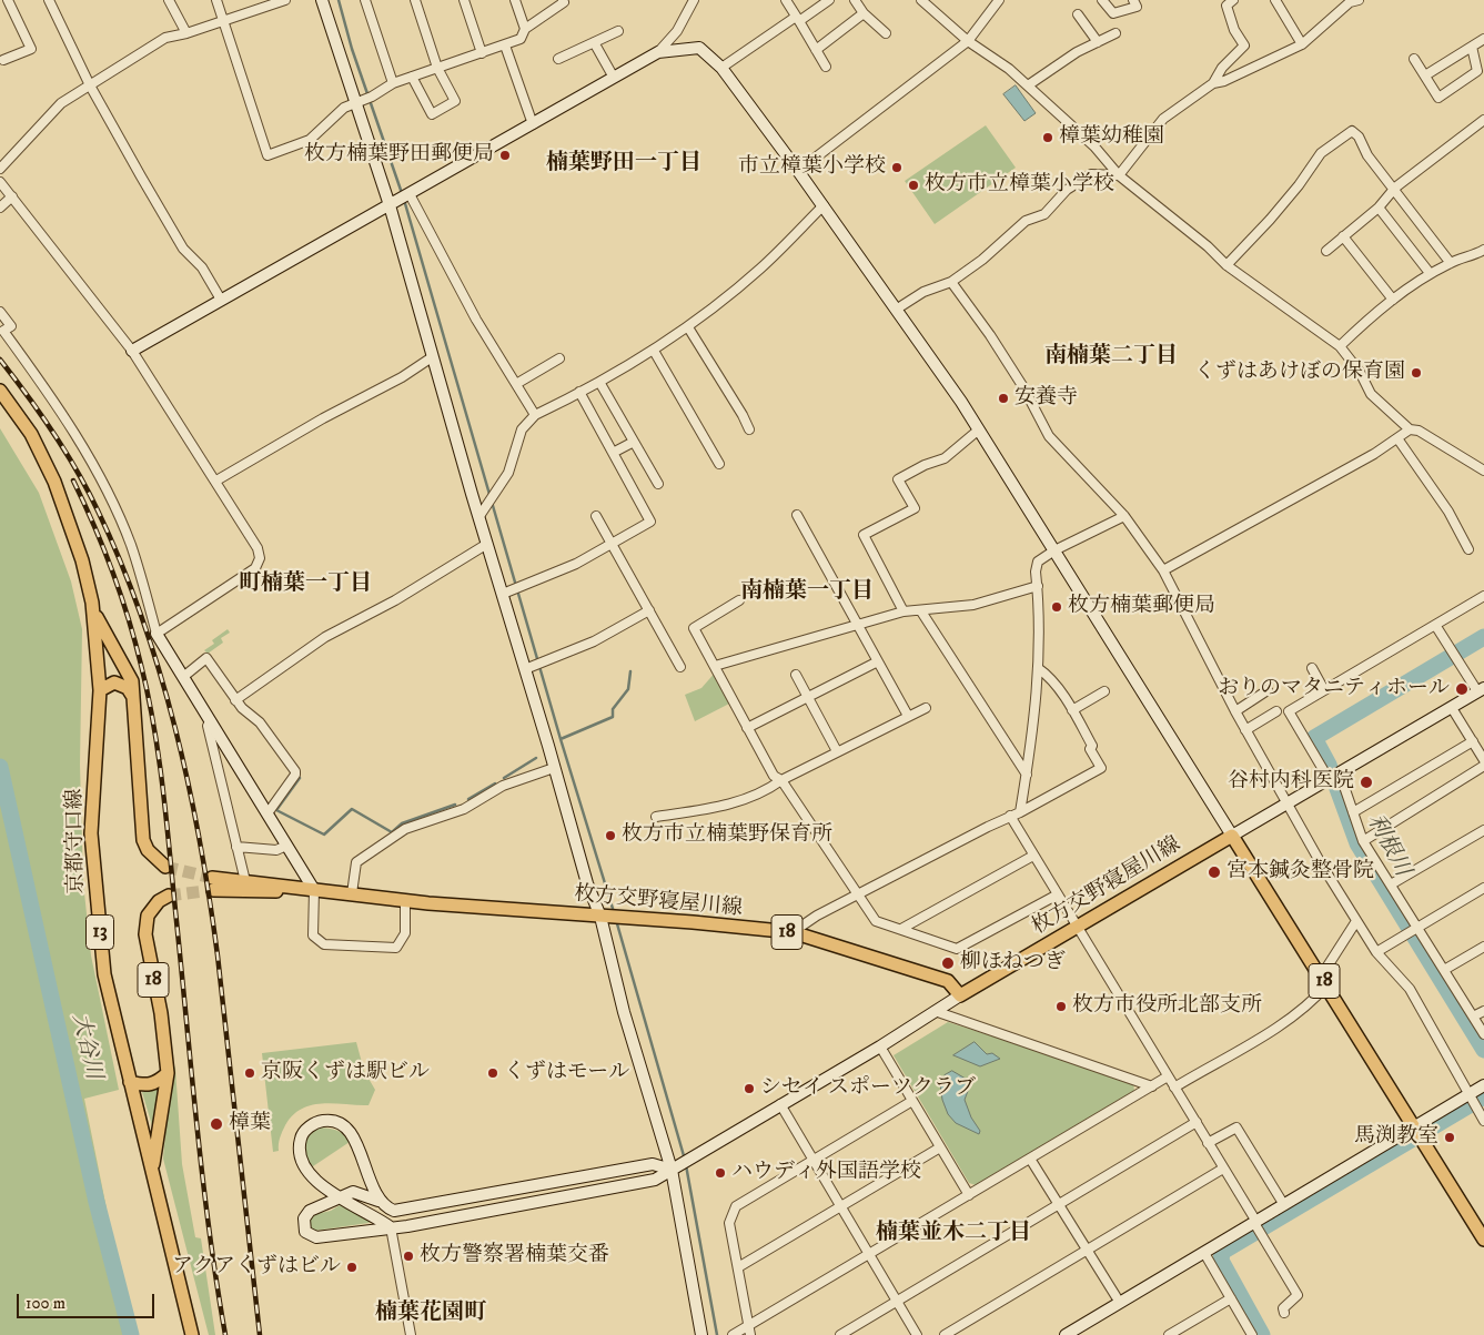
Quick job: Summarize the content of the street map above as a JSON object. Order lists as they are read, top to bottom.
{
  "streets": {
    "main road": [
      "京都守口線",
      "枚方交野寝屋川線",
      "13",
      "18"
    ]
  },
  "crossings": [
    ["京都守口線", "18"],
    ["枚方交野寝屋川線", "18"]
  ],
  "districts": [
    "楠葉野田一丁目",
    "南楠葉二丁目",
    "町楠葉一丁目",
    "南楠葉一丁目",
    "楠葉並木二丁目",
    "楠葉花園町"
  ],
  "water": ["利根川", "大谷川"],
  "places": [
    "樟葉幼稚園",
    "枚方楠葉野田郵便局",
    "市立樟葉小学校",
    "枚方市立樟葉小学校",
    "くずはあけぼの保育園",
    "安養寺",
    "枚方楠葉郵便局",
    "おりのマタニティホール",
    "谷村内科医院",
    "枚方市立楠葉野保育所",
    "宮本鍼灸整骨院",
    "柳ほねつぎ",
    "枚方市役所北部支所",
    "京阪くずは駅ビル",
    "くずはモール",
    "シセイ スポーツクラブ",
    "樟葉",
    "馬渕教室",
    "ハウディ外国語学校",
    "枚方警察署楠葉交番",
    "アクアくずはビル"
  ],
  "scale_bar": "100 m"
}
